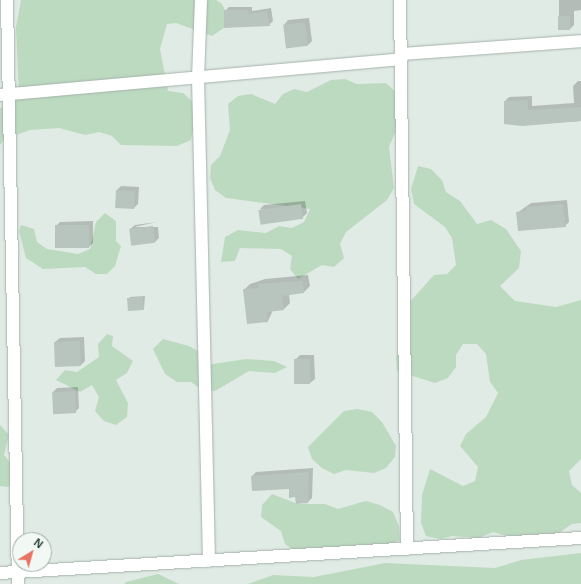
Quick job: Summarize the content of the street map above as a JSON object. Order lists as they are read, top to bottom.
{
  "north": "top right"
}
